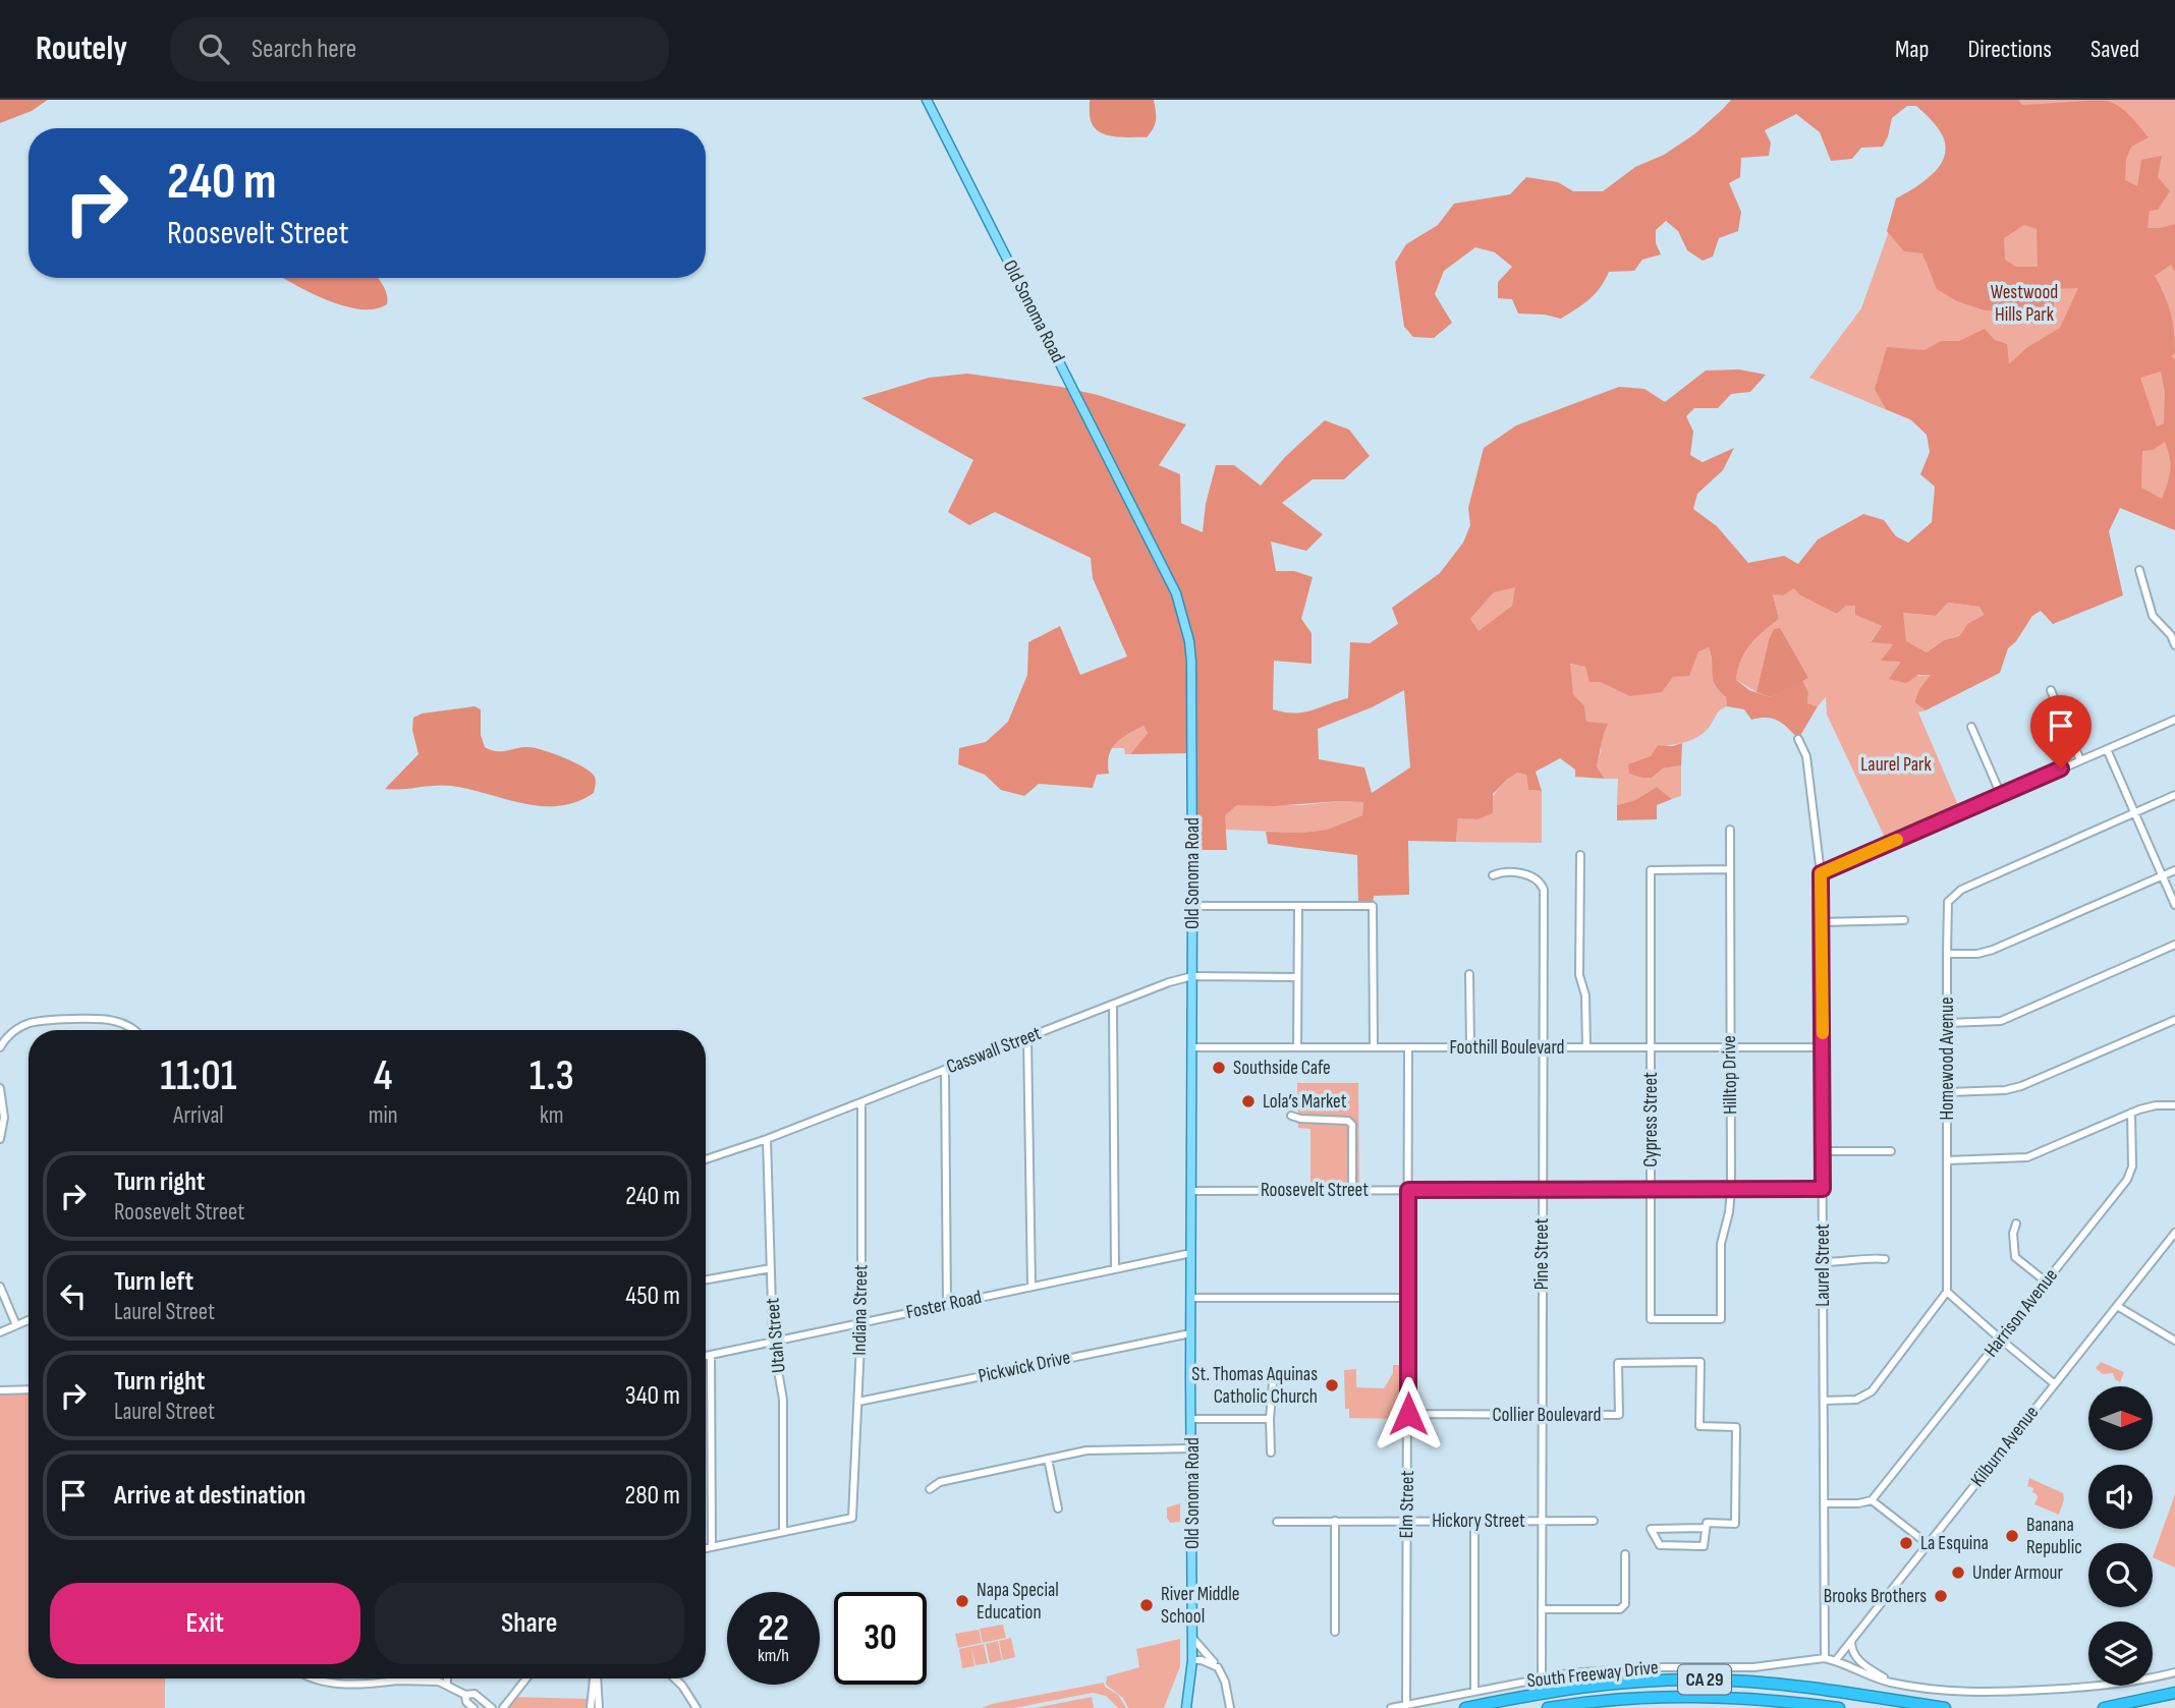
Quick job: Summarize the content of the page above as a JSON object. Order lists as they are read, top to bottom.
{
  "streets": {
    "highway": ["CA 29"],
    "main road": ["Old Sonoma Road"],
    "street": [
      "Foothill Boulevard",
      "Casswall Street",
      "Homewood Avenue",
      "Hilltop Drive",
      "Cypress Street",
      "Roosevelt Street",
      "Pine Street",
      "Laurel Street",
      "Foster Road",
      "Indiana Street",
      "Harrison Avenue",
      "Utah Street",
      "Pickwick Drive",
      "Collier Boulevard",
      "Kilburn Avenue",
      "Elm Street",
      "Hickory Street",
      "South Freeway Drive"
    ]
  },
  "crossings": [
    ["Old Sonoma Road", "Foothill Boulevard"],
    ["Old Sonoma Road", "Casswall Street"],
    ["Old Sonoma Road", "Roosevelt Street"],
    ["Old Sonoma Road", "Foster Road"],
    ["Old Sonoma Road", "Pickwick Drive"],
    ["Foothill Boulevard", "Hilltop Drive"],
    ["Foothill Boulevard", "Cypress Street"],
    ["Foothill Boulevard", "Pine Street"],
    ["Foothill Boulevard", "Laurel Street"],
    ["Foothill Boulevard", "Elm Street"],
    ["Casswall Street", "Indiana Street"],
    ["Casswall Street", "Utah Street"],
    ["Hilltop Drive", "Cypress Street"],
    ["Hilltop Drive", "Roosevelt Street"],
    ["Cypress Street", "Roosevelt Street"],
    ["Roosevelt Street", "Pine Street"],
    ["Roosevelt Street", "Laurel Street"],
    ["Roosevelt Street", "Elm Street"],
    ["Pine Street", "Collier Boulevard"],
    ["Pine Street", "Hickory Street"],
    ["Pine Street", "South Freeway Drive"],
    ["Laurel Street", "South Freeway Drive"],
    ["Foster Road", "Indiana Street"],
    ["Foster Road", "Utah Street"],
    ["Indiana Street", "Utah Street"],
    ["Indiana Street", "Pickwick Drive"],
    ["Collier Boulevard", "Elm Street"],
    ["Kilburn Avenue", "South Freeway Drive"],
    ["Elm Street", "Hickory Street"],
    ["Elm Street", "South Freeway Drive"]
  ],
  "parks": ["Westwood Hills Park", "Laurel Park"],
  "places": [
    "Southside Cafe",
    "Lola’s Market",
    "St. Thomas Aquinas Catholic Church",
    "Banana Republic",
    "La Esquina",
    "Under Armour",
    "Brooks Brothers",
    "Napa Special Education",
    "River Middle School"
  ],
  "north": "right",
  "page": {
    "header": "Routely",
    "search": "Search here",
    "nav": ["Map", "Directions", "Saved"],
    "turn": ["240 m", "Roosevelt Street"],
    "eta": [
      "11:01",
      "Arrival",
      "4",
      "min",
      "1.3",
      "km"
    ],
    "list": [
      {
        "name": "Turn right",
        "note": "Roosevelt Street",
        "value": "240 m"
      },
      {
        "name": "Turn left",
        "note": "Laurel Street",
        "value": "450 m"
      },
      {
        "name": "Turn right",
        "note": "Laurel Street",
        "value": "340 m"
      },
      {
        "name": "Arrive at destination",
        "value": "280 m"
      }
    ],
    "buttons": ["Exit", "Share"],
    "speed": "22 km/h",
    "limit": "30"
  }
}
